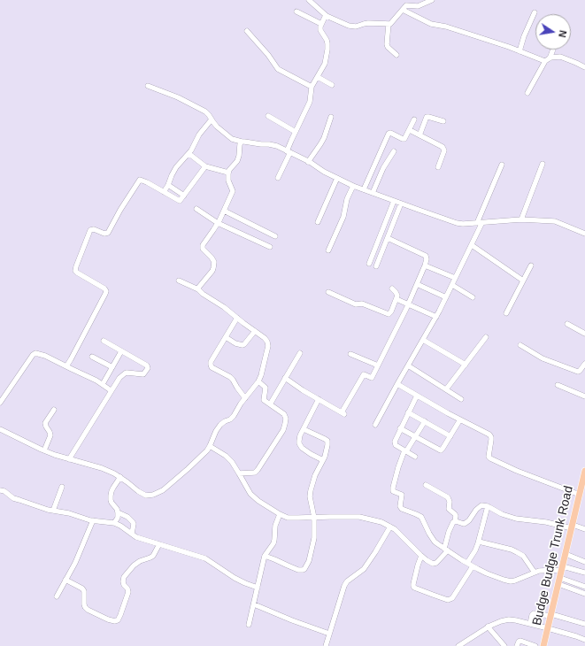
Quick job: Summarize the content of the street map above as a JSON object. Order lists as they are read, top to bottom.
{
  "streets": {
    "main road": ["Budge Budge Trunk Road"]
  },
  "north": "right"
}
